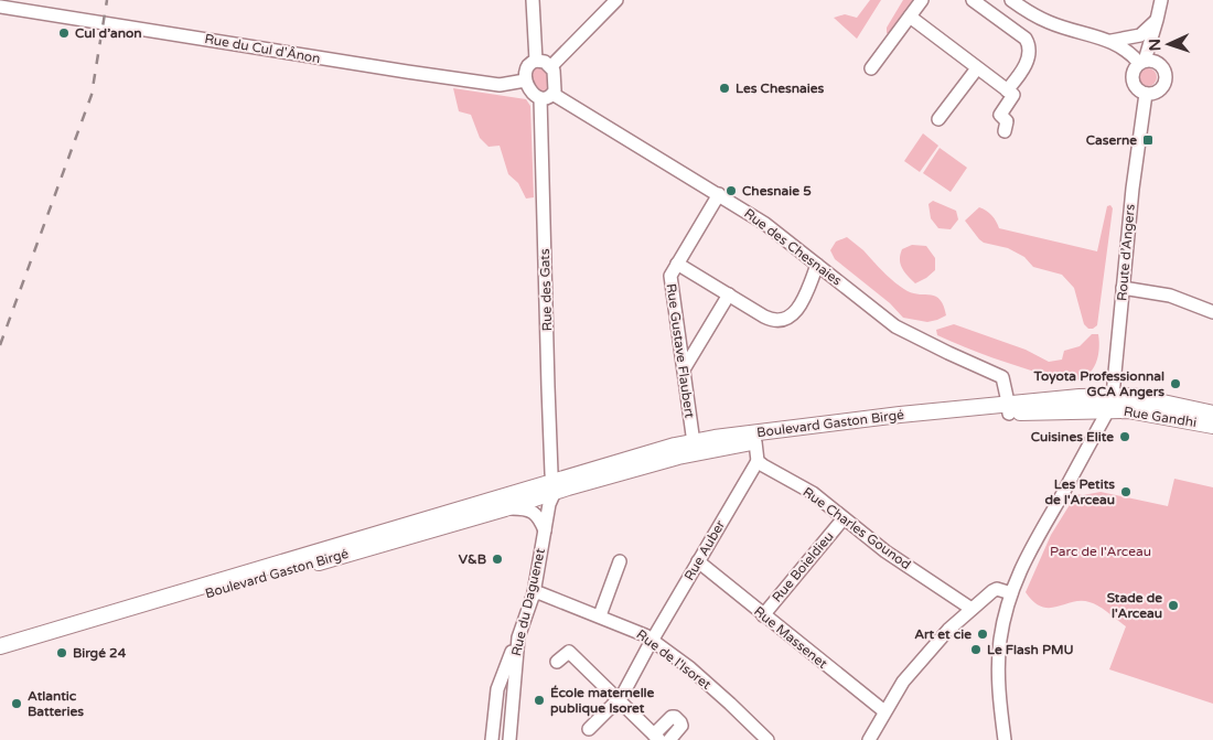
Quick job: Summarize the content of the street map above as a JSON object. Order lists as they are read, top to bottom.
{
  "streets": {
    "main road": ["Rue Gandhi", "Boulevard Gaston Birgé"],
    "street": [
      "Rue du Cul d'Ânon",
      "Rue des Chesnaies",
      "Route d’Angers",
      "Rue des Gats",
      "Rue Gustave Flaubert",
      "Rue Charles Gounod",
      "Rue Auber",
      "Rue Boieldieu",
      "Rue du Daguenet",
      "Rue Massenet",
      "Rue de l'Isoret"
    ]
  },
  "crossings": [
    ["Rue du Cul d'Ânon", "Rue des Chesnaies"],
    ["Rue du Cul d'Ânon", "Rue des Gats"],
    ["Rue des Chesnaies", "Rue des Gats"],
    ["Rue des Chesnaies", "Rue Gustave Flaubert"],
    ["Rue des Chesnaies", "Boulevard Gaston Birgé"],
    ["Route d’Angers", "Rue Gandhi"],
    ["Route d’Angers", "Boulevard Gaston Birgé"],
    ["Rue des Gats", "Boulevard Gaston Birgé"],
    ["Rue des Gats", "Rue du Daguenet"],
    ["Rue Gustave Flaubert", "Boulevard Gaston Birgé"],
    ["Rue Gandhi", "Boulevard Gaston Birgé"],
    ["Boulevard Gaston Birgé", "Rue du Daguenet"],
    ["Rue Charles Gounod", "Rue Auber"],
    ["Rue Charles Gounod", "Rue Boieldieu"],
    ["Rue Auber", "Rue Massenet"],
    ["Rue Auber", "Rue de l'Isoret"],
    ["Rue Boieldieu", "Rue Massenet"],
    ["Rue du Daguenet", "Rue de l'Isoret"]
  ],
  "parks": ["Parc de l'Arceau"],
  "places": {
    "other": [
      "Cul d’anon",
      "Les Chesnaies",
      "Chesnaie 5",
      "Toyota Professionnal GCA Angers",
      "Cuisines Elite",
      "Les Petits de l'Arceau",
      "V&B",
      "Stade de l'Arceau",
      "Art et cie",
      "Le Flash PMU",
      "Birgé 24",
      "École maternelle publique Isoret",
      "Atlantic Batteries"
    ],
    "transit": ["Caserne"]
  },
  "north": "left"
}
